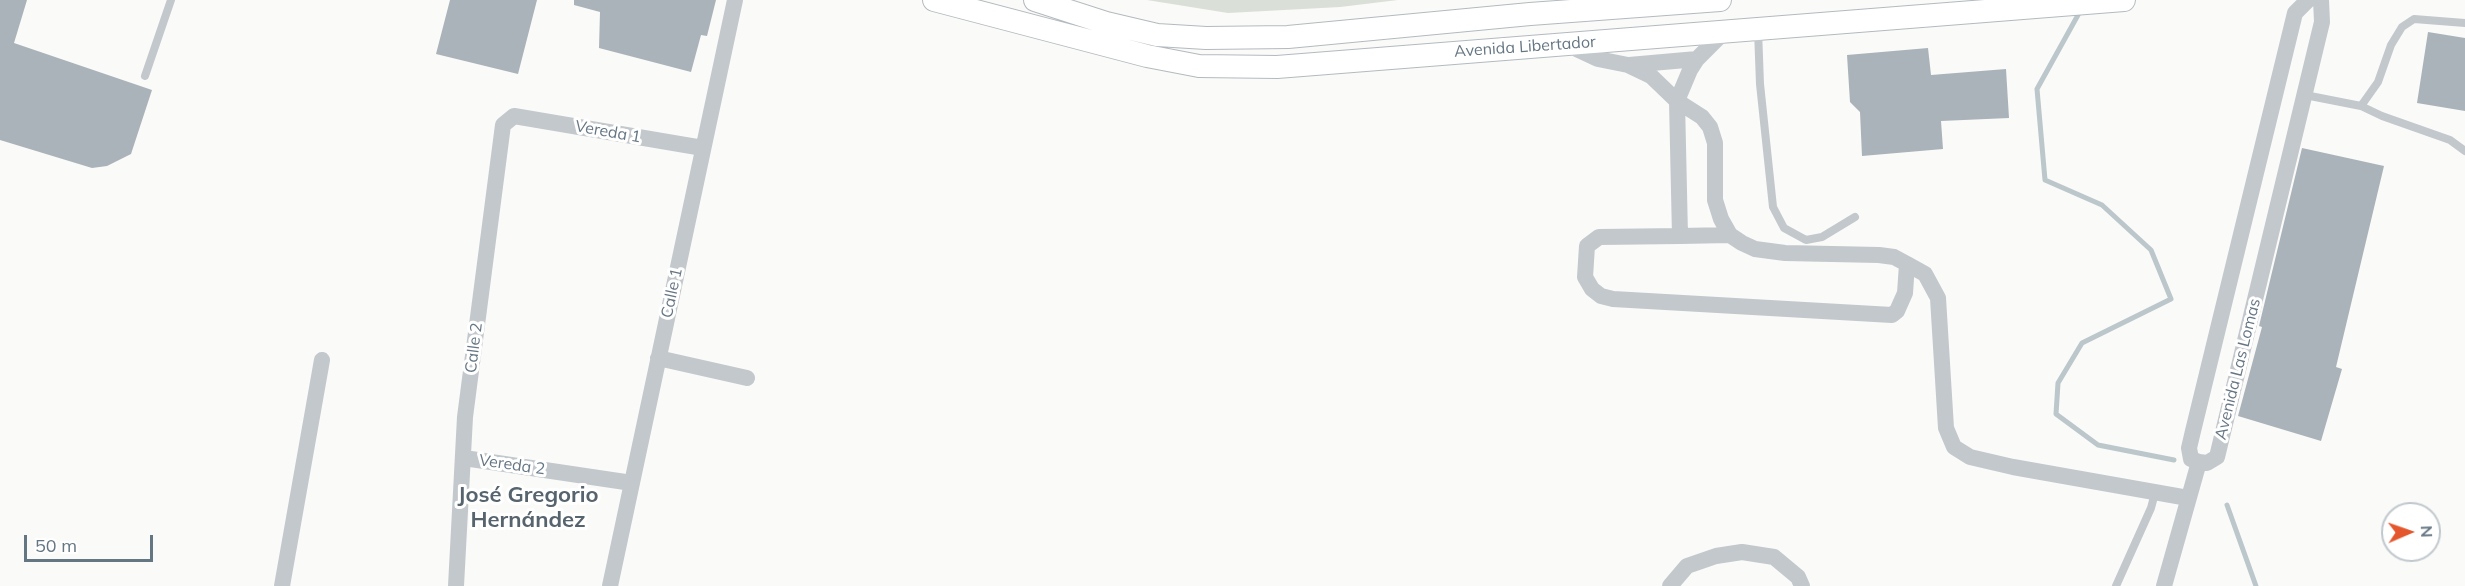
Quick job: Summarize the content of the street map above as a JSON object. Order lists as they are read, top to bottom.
{
  "streets": {
    "main road": ["Avenida Libertador"],
    "street": [
      "Vereda 1",
      "Calle 1",
      "Calle 2",
      "Avenida Las Lomas",
      "Vereda 2"
    ]
  },
  "crossings": [
    ["Vereda 1", "Calle 1"],
    ["Vereda 1", "Calle 2"],
    ["Calle 1", "Vereda 2"],
    ["Calle 2", "Vereda 2"]
  ],
  "districts": ["José Gregorio Hernández"],
  "scale_bar": "50 m",
  "north": "right"
}
